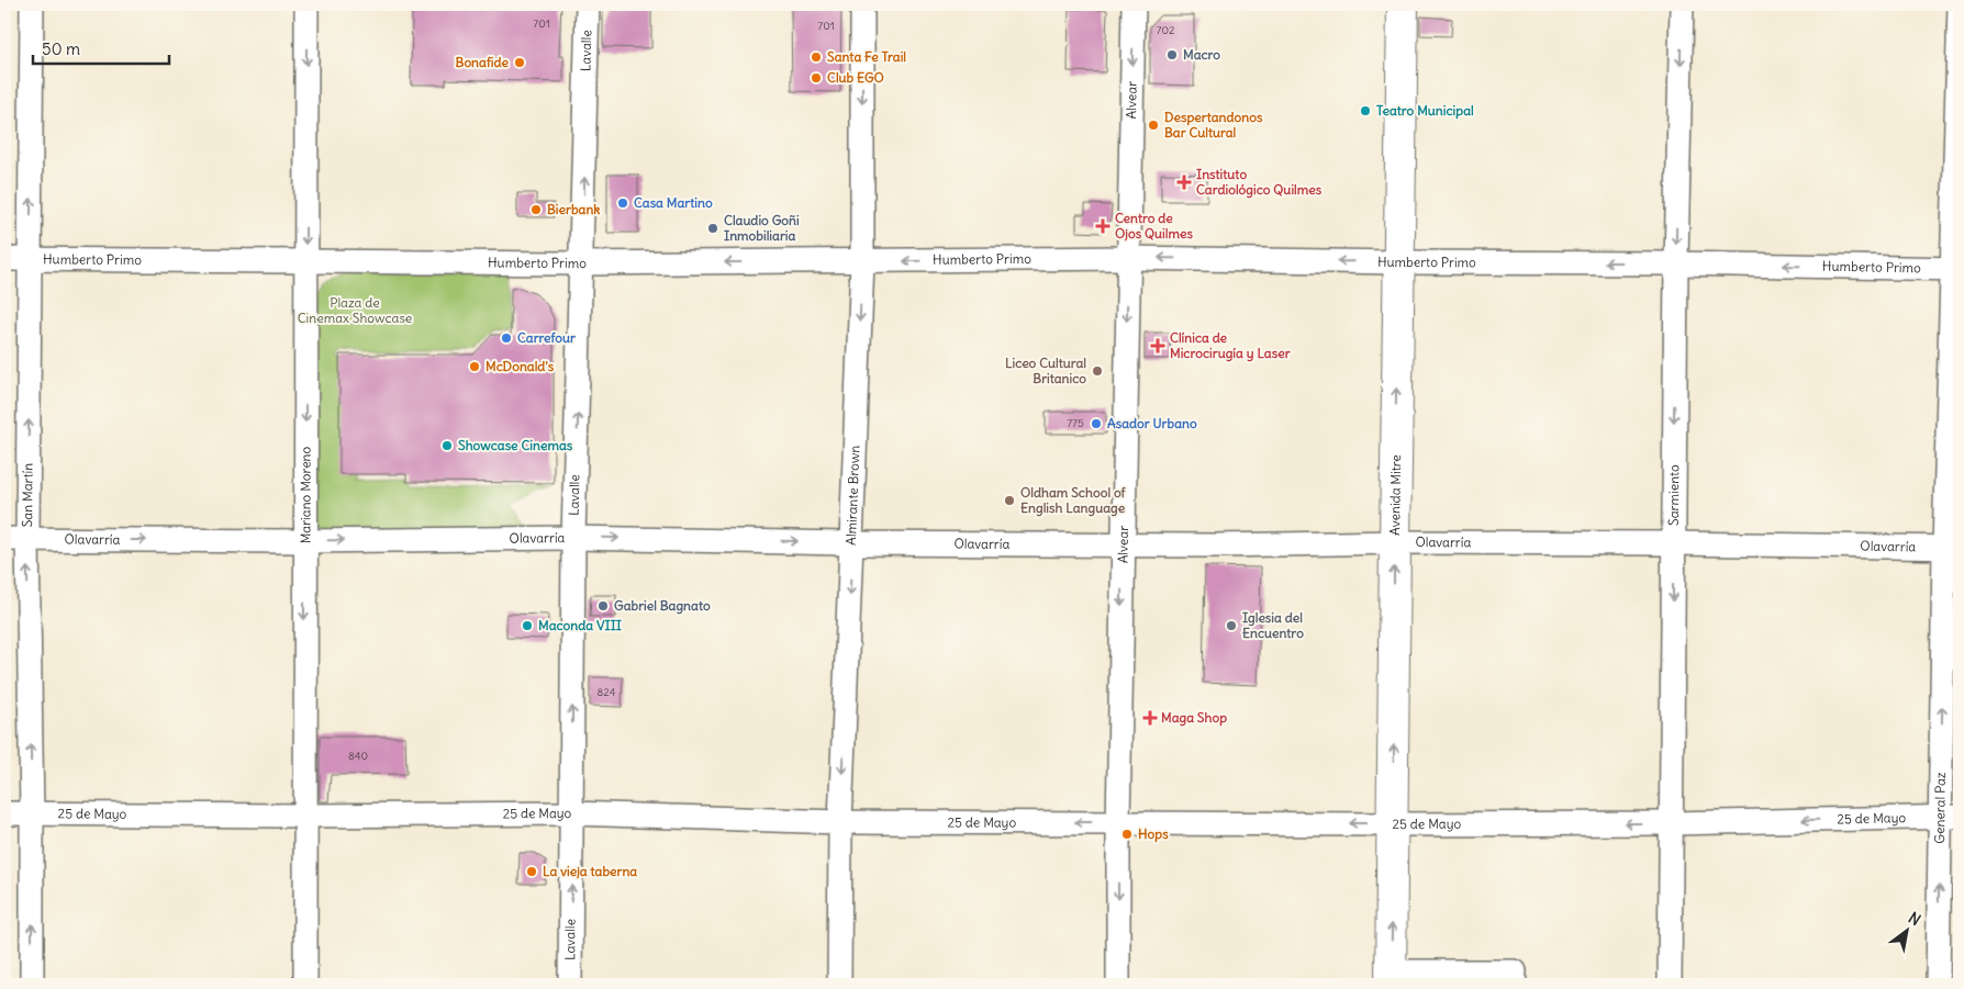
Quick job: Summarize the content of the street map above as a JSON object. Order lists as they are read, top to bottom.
{
  "streets": {
    "main road": ["Avenida Mitre"],
    "street": [
      "Lavalle",
      "Alvear",
      "Humberto Primo",
      "Mariano Moreno",
      "Sarmiento",
      "San Martín",
      "Almirante Brown",
      "Olavarría",
      "General Paz",
      "25 de Mayo"
    ]
  },
  "crossings": [
    ["Lavalle", "Humberto Primo"],
    ["Lavalle", "Olavarría"],
    ["Lavalle", "25 de Mayo"],
    ["Alvear", "Humberto Primo"],
    ["Alvear", "Olavarría"],
    ["Alvear", "25 de Mayo"],
    ["Humberto Primo", "Mariano Moreno"],
    ["Humberto Primo", "Avenida Mitre"],
    ["Humberto Primo", "Sarmiento"],
    ["Humberto Primo", "San Martín"],
    ["Humberto Primo", "Almirante Brown"],
    ["Humberto Primo", "General Paz"],
    ["Mariano Moreno", "Olavarría"],
    ["Mariano Moreno", "25 de Mayo"],
    ["Avenida Mitre", "Olavarría"],
    ["Avenida Mitre", "25 de Mayo"],
    ["Sarmiento", "Olavarría"],
    ["Sarmiento", "25 de Mayo"],
    ["San Martín", "Olavarría"],
    ["San Martín", "25 de Mayo"],
    ["Almirante Brown", "Olavarría"],
    ["Almirante Brown", "25 de Mayo"],
    ["Olavarría", "General Paz"],
    ["General Paz", "25 de Mayo"]
  ],
  "one_way": [
    "Lavalle",
    "Alvear",
    "Humberto Primo",
    "Mariano Moreno",
    "Avenida Mitre",
    "Sarmiento",
    "San Martín",
    "Almirante Brown",
    "Olavarría",
    "General Paz",
    "25 de Mayo"
  ],
  "parks": ["Plaza de Cinemax Showcase"],
  "places": {
    "other": [
      "Macro",
      "Santa Fe Trail",
      "Bonafide",
      "Club EGO",
      "Teatro Municipal",
      "Despertandonos Bar Cultural",
      "Casa Martino",
      "Bierbank",
      "Claudio Goñi Inmobiliaria",
      "Carrefour",
      "McDonald's",
      "Liceo Cultural Britanico",
      "Asador Urbano",
      "Showcase Cinemas",
      "Oldham School of English Language",
      "Gabriel Bagnato",
      "Maconda VIII",
      "Iglesia del Encuentro",
      "Hops",
      "La vieja taberna"
    ],
    "health": [
      "Instituto Cardiológico Quilmes",
      "Centro de Ojos Quilmes",
      "Clínica de Microcirugía y Laser",
      "Maga Shop"
    ]
  },
  "house_numbers": [
    "701",
    "701",
    "702",
    "775",
    "824",
    "840"
  ],
  "scale_bar": "50 m",
  "north": "top right"
}
